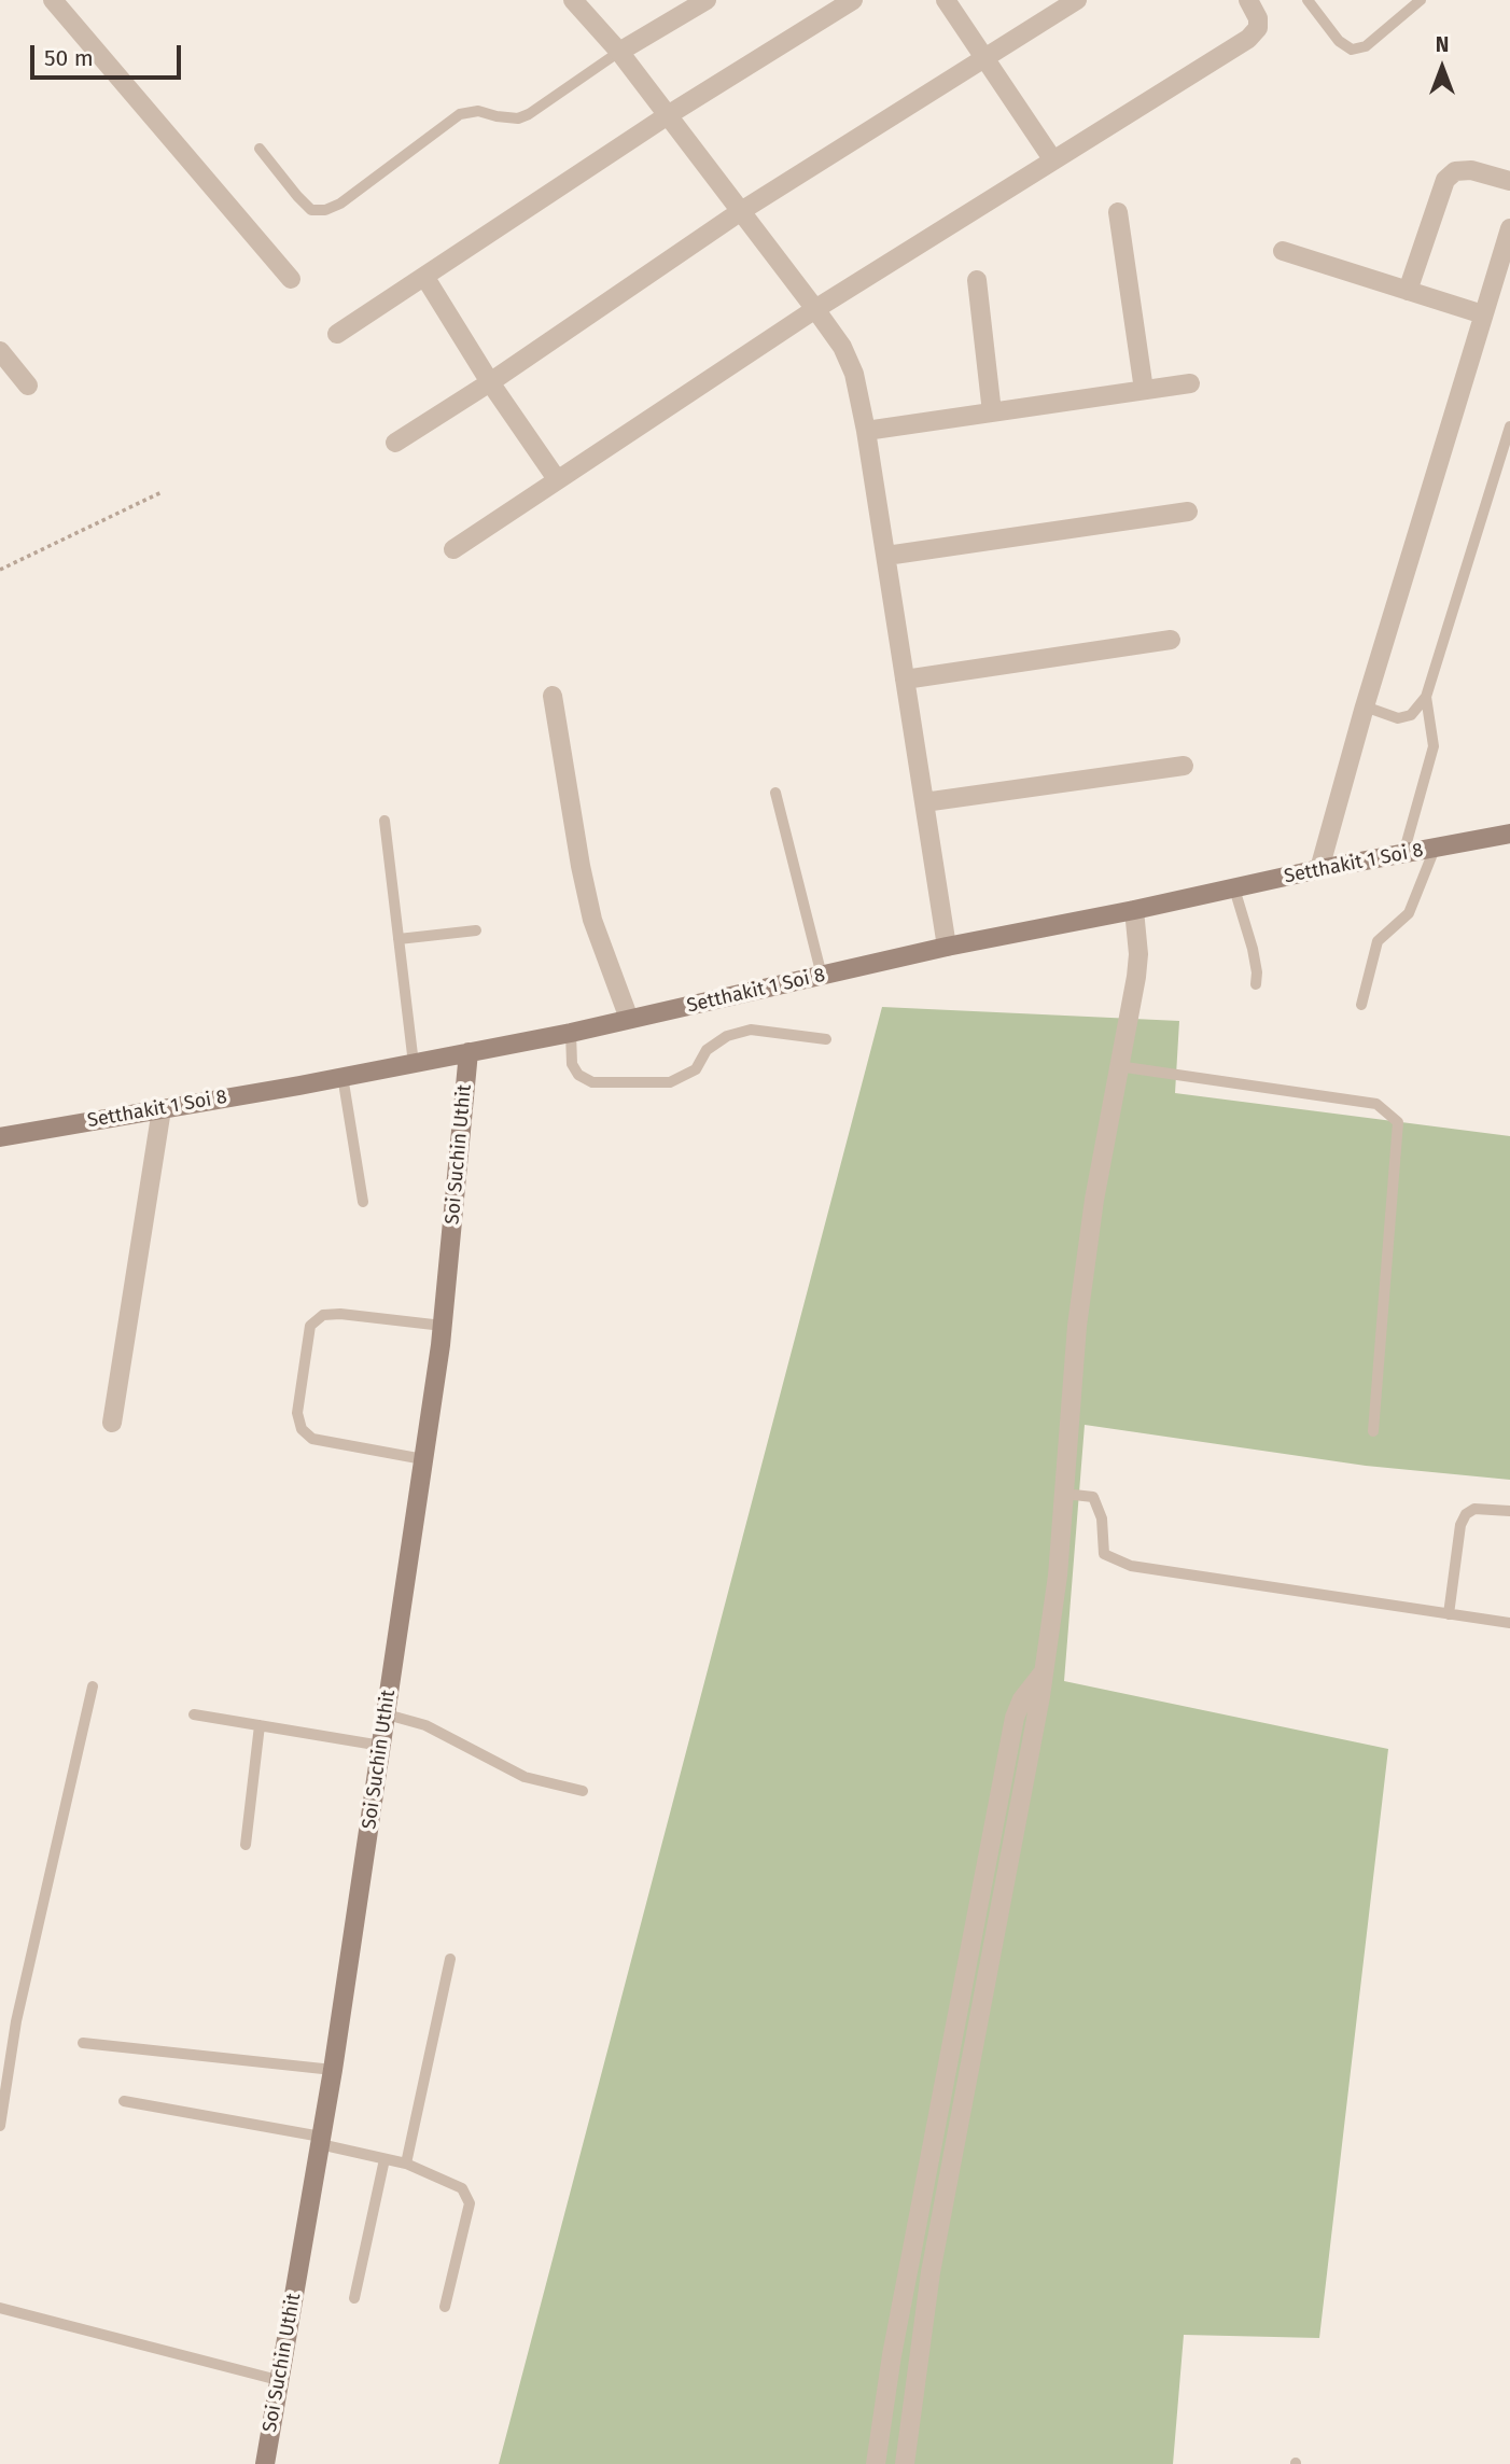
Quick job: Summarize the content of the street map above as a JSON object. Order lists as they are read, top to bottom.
{
  "streets": {
    "street": ["Setthakit 1 Soi 8", "Soi Suchin Uthit"]
  },
  "crossings": [
    ["Setthakit 1 Soi 8", "Soi Suchin Uthit"]
  ],
  "scale_bar": "50 m",
  "north": "top"
}
